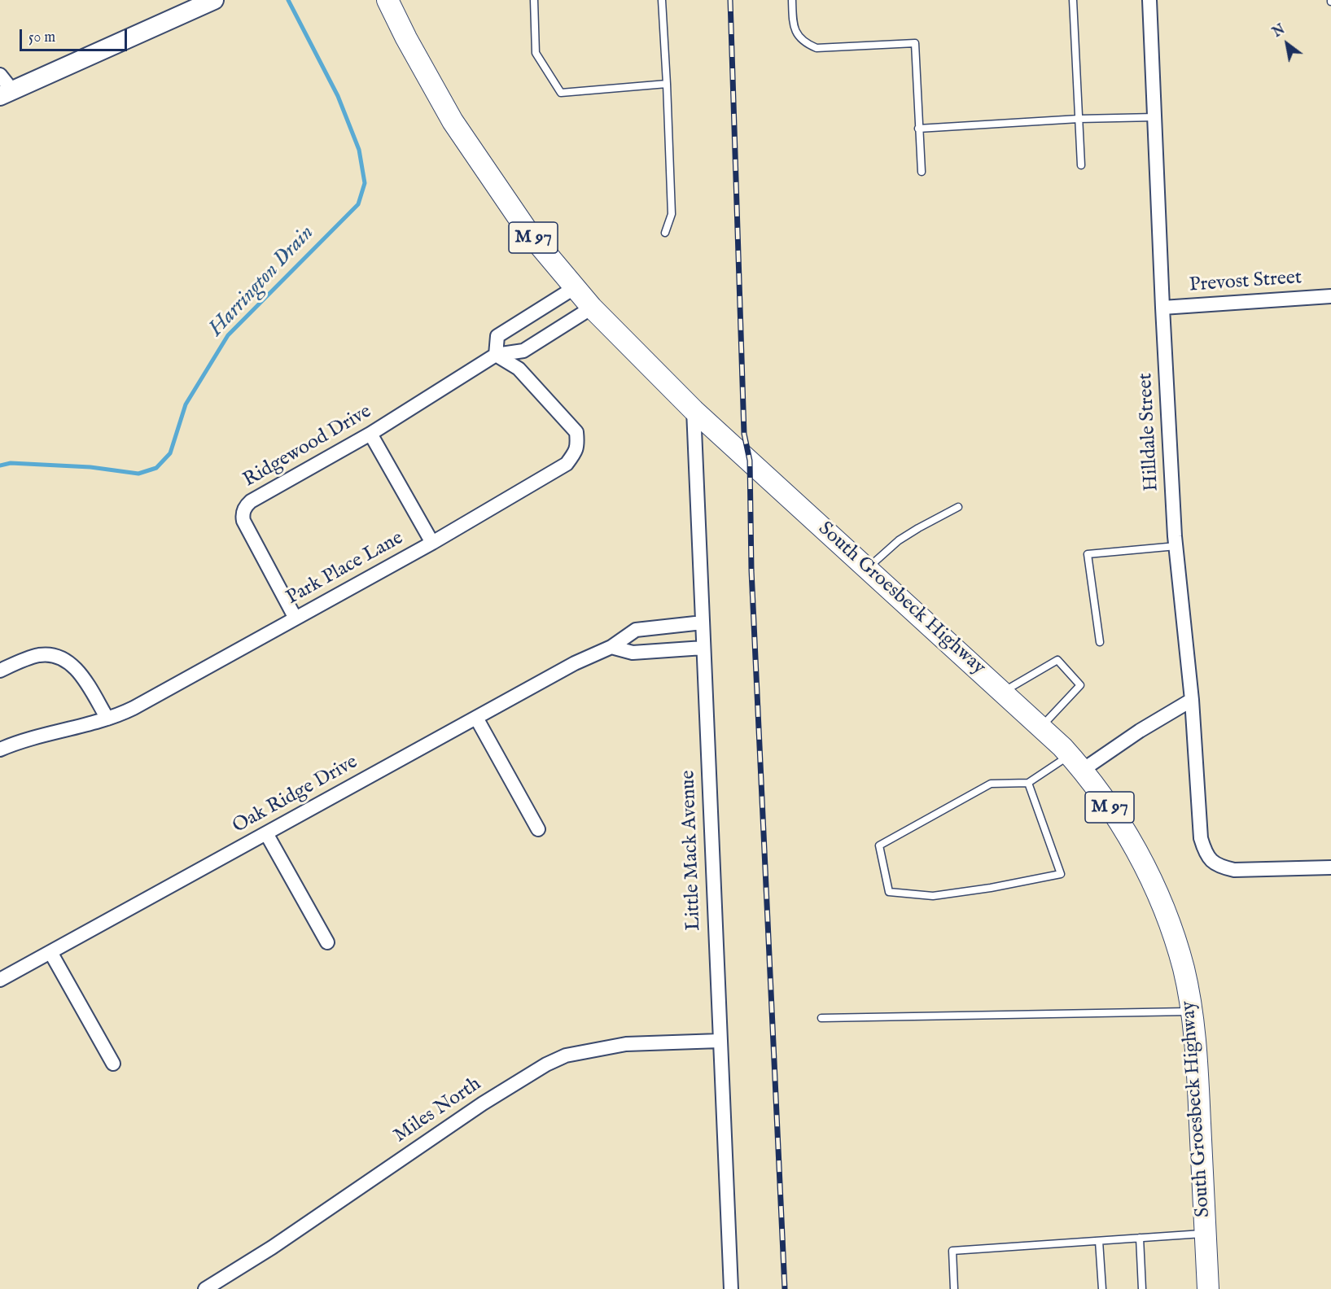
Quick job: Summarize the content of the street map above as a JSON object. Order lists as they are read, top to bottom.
{
  "streets": {
    "main road": ["M 97", "South Groesbeck Highway"],
    "street": [
      "Prevost Street",
      "Hilldale Street",
      "Ridgewood Drive",
      "Park Place Lane",
      "Oak Ridge Drive",
      "Little Mack Avenue",
      "Miles North"
    ]
  },
  "crossings": [
    ["Prevost Street", "Hilldale Street"],
    ["Ridgewood Drive", "Park Place Lane"],
    ["Ridgewood Drive", "South Groesbeck Highway"],
    ["South Groesbeck Highway", "Little Mack Avenue"],
    ["Oak Ridge Drive", "Little Mack Avenue"],
    ["Little Mack Avenue", "Miles North"]
  ],
  "water": ["Harrington Drain"],
  "scale_bar": "50 m",
  "north": "top left"
}
